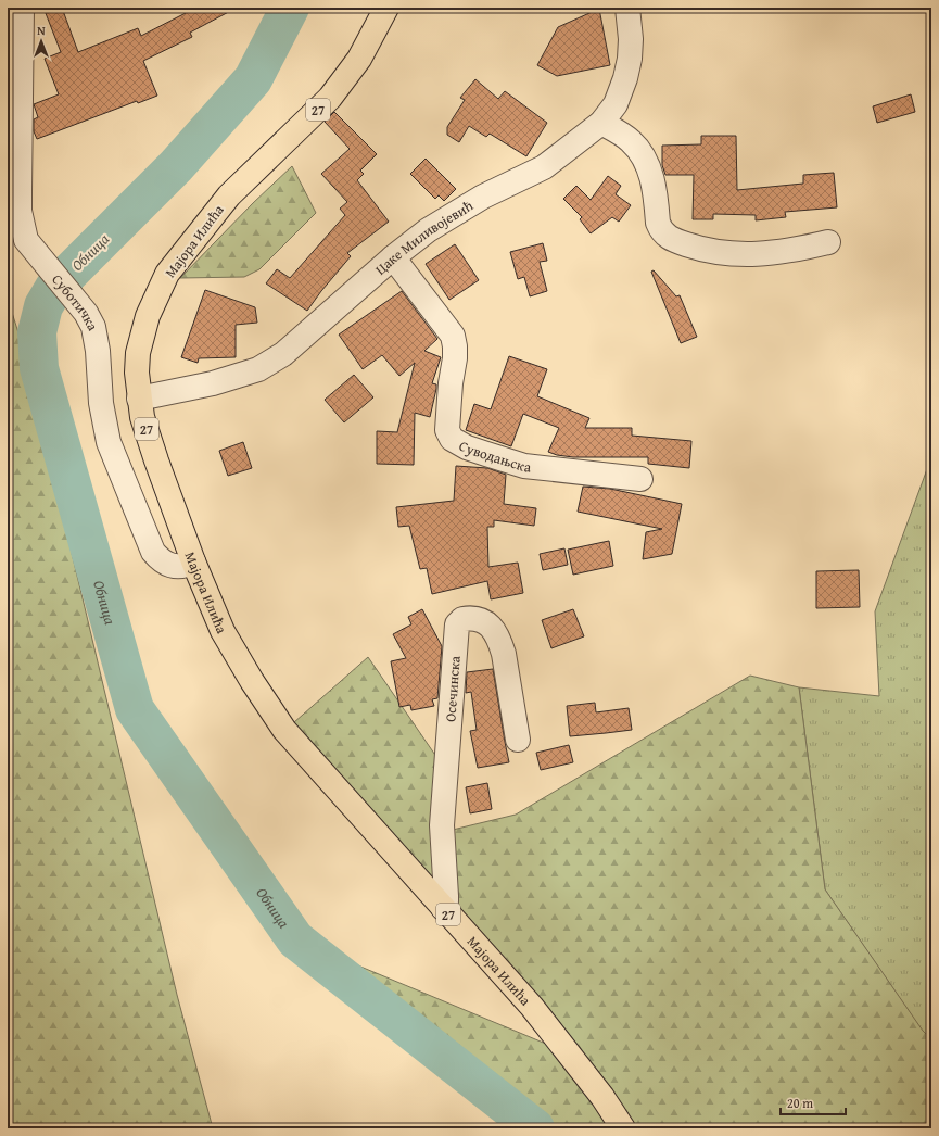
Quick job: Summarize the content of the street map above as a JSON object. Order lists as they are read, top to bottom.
{
  "streets": {
    "main road": ["27", "Мајора Илића"],
    "street": [
      "Цаке Миливојевић",
      "Суботичка",
      "Суводањска",
      "Осечинска"
    ]
  },
  "crossings": [
    ["Цаке Миливојевић", "Мајора Илића"],
    ["Цаке Миливојевић", "Суводањска"],
    ["Мајора Илића", "Суботичка"],
    ["Мајора Илића", "Осечинска"]
  ],
  "water": ["Обница"],
  "scale_bar": "20 m",
  "north": "top"
}
